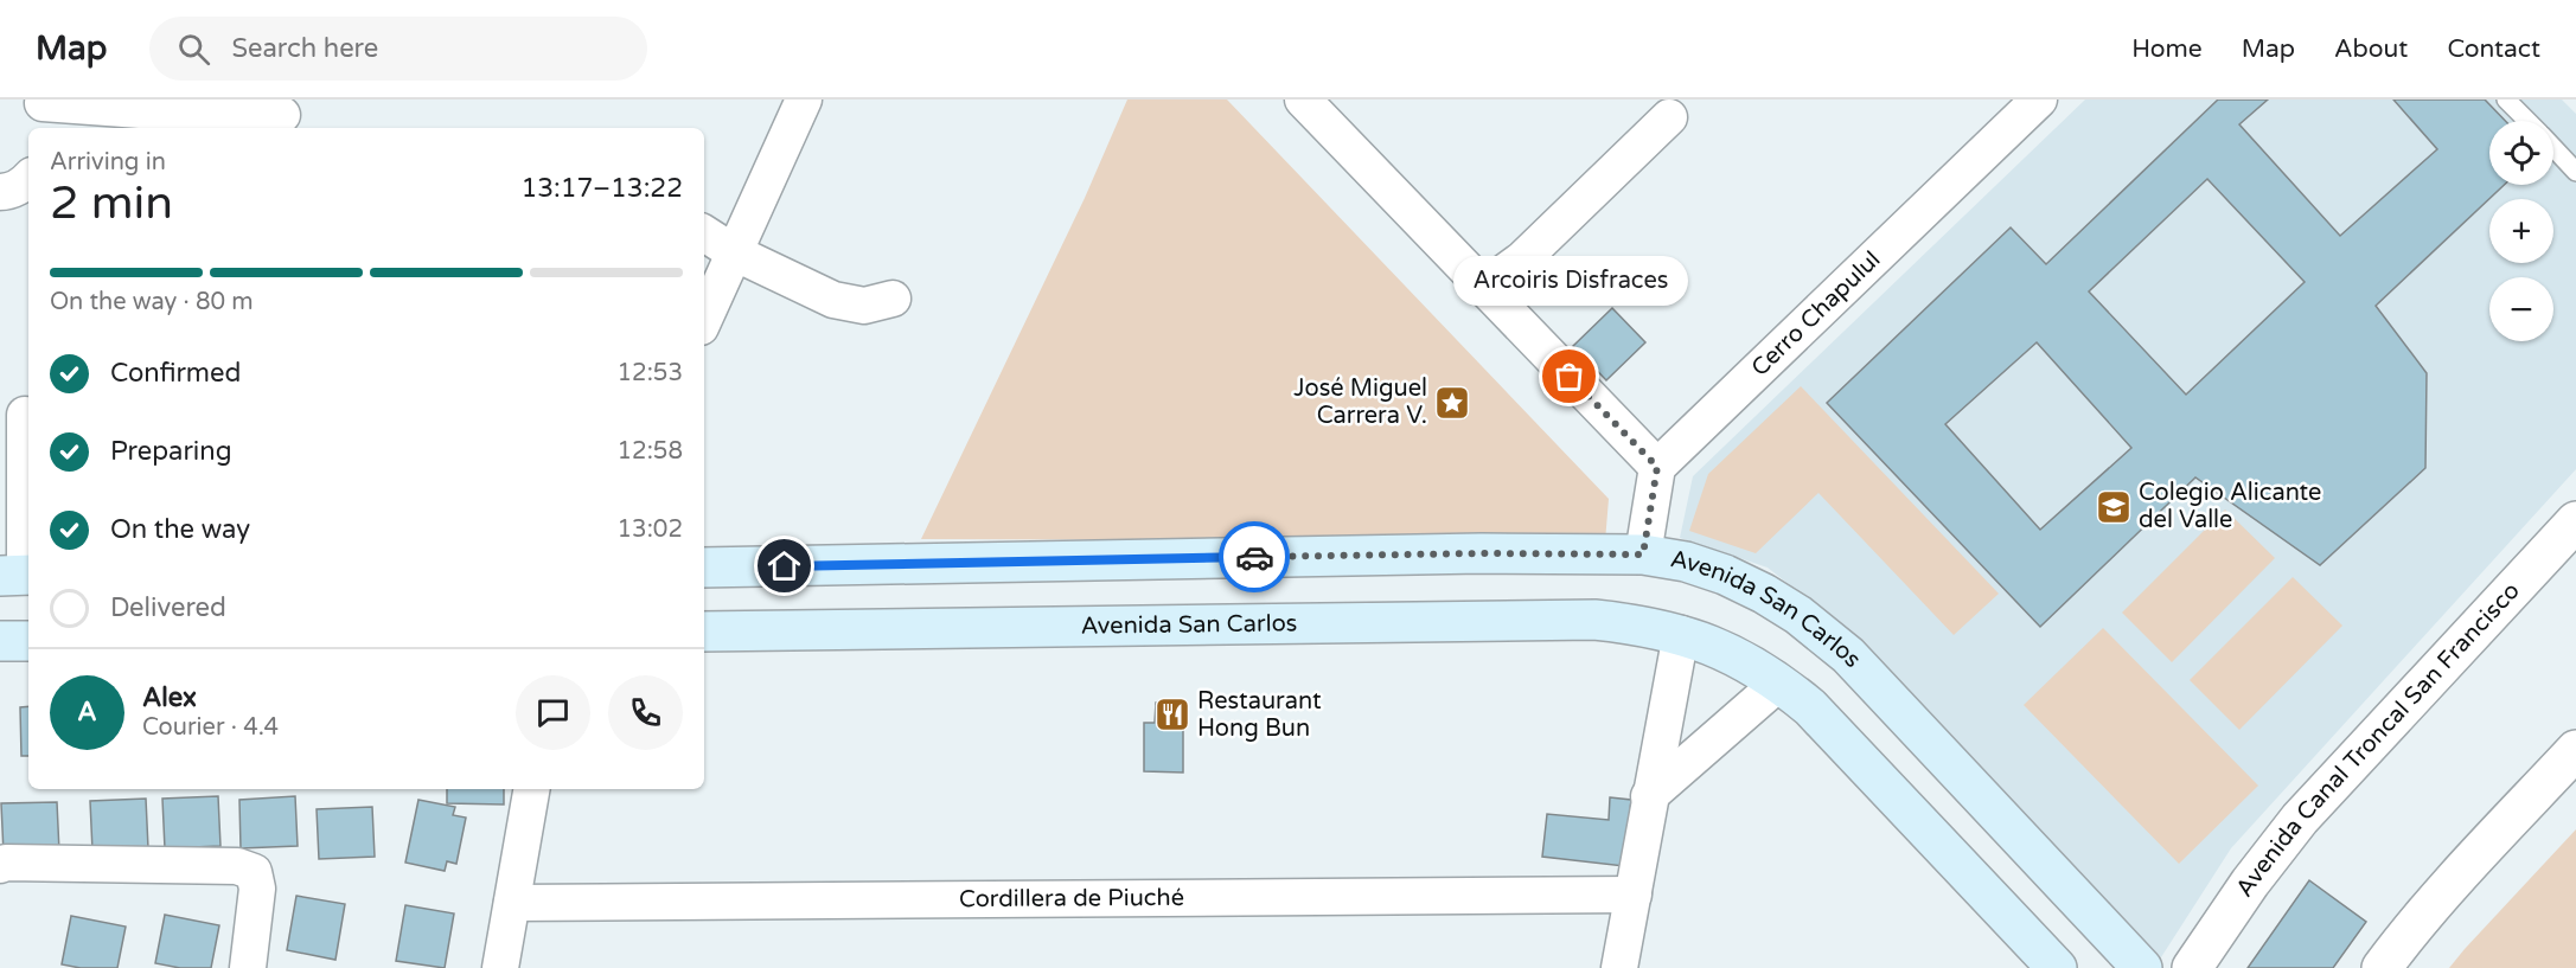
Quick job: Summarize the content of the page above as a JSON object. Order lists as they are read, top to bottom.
{
  "streets": {
    "main road": ["Avenida San Carlos"],
    "street": ["Cerro Chapulul", "Avenida Canal Troncal San Francisco", "Cordillera de Piuché"]
  },
  "places": {
    "other": ["Arcoiris Disfraces"],
    "place": ["José Miguel Carrera V."],
    "school or university": ["Colegio Alicante del Valle"],
    "restaurant": ["Restaurant Hong Bun"]
  },
  "page": {
    "header": "Map",
    "search": "Search here",
    "nav": [
      "Home",
      "Map",
      "About",
      "Contact"
    ],
    "map_buttons": ["+", "−"],
    "heading": ["2 min", "Arriving in", "13:17–13:22"],
    "panel": ["Alex", "Courier · 4.4"],
    "bar": "On the way · 80 m",
    "bubble": "Arcoiris Disfraces",
    "list": [
      ["Confirmed", "12:53"],
      ["Preparing", "12:58"],
      ["On the way", "13:02"],
      "Delivered"
    ],
    "round": "A"
  }
}
